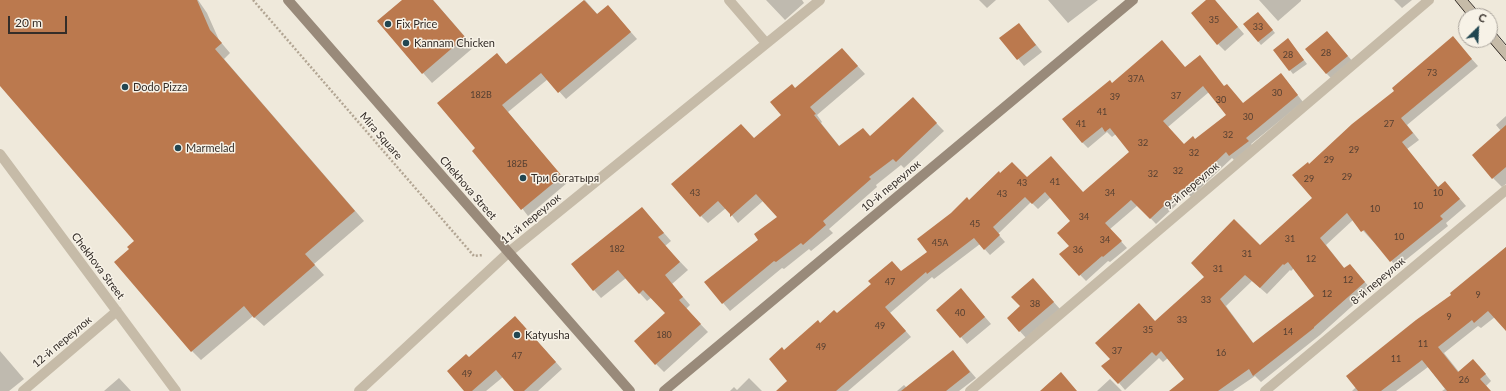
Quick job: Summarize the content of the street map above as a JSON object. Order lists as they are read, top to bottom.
{
  "streets": {
    "street": [
      "10-й переулок",
      "9-й переулок",
      "Chekhova Street",
      "11-й переулок",
      "8-й переулок",
      "12-й переулок"
    ],
    "path": ["Mira Square"]
  },
  "crossings": [
    ["Mira Square", "Chekhova Street"],
    ["Mira Square", "11-й переулок"],
    ["Chekhova Street", "11-й переулок"],
    ["Chekhova Street", "12-й переулок"]
  ],
  "places": [
    "Fix Price",
    "Kannam Chicken",
    "Dodo Pizza",
    "Marmelad",
    "Три богатыря",
    "Katyusha"
  ],
  "house_numbers": [
    "35",
    "33",
    "28",
    "28",
    "73",
    "37А",
    "30",
    "182В",
    "37",
    "39",
    "30",
    "41",
    "30",
    "41",
    "27",
    "32",
    "32",
    "29",
    "32",
    "29",
    "182Б",
    "32",
    "32",
    "29",
    "29",
    "41",
    "43",
    "43",
    "34",
    "10",
    "43",
    "10",
    "10",
    "34",
    "45",
    "10",
    "31",
    "34",
    "45А",
    "182",
    "36",
    "31",
    "12",
    "31",
    "12",
    "47",
    "12",
    "9",
    "33",
    "38",
    "40",
    "9",
    "33",
    "49",
    "35",
    "14",
    "180",
    "11",
    "49",
    "37",
    "16",
    "47",
    "11",
    "49",
    "26"
  ],
  "scale_bar": "20 m",
  "north": "top right"
}
